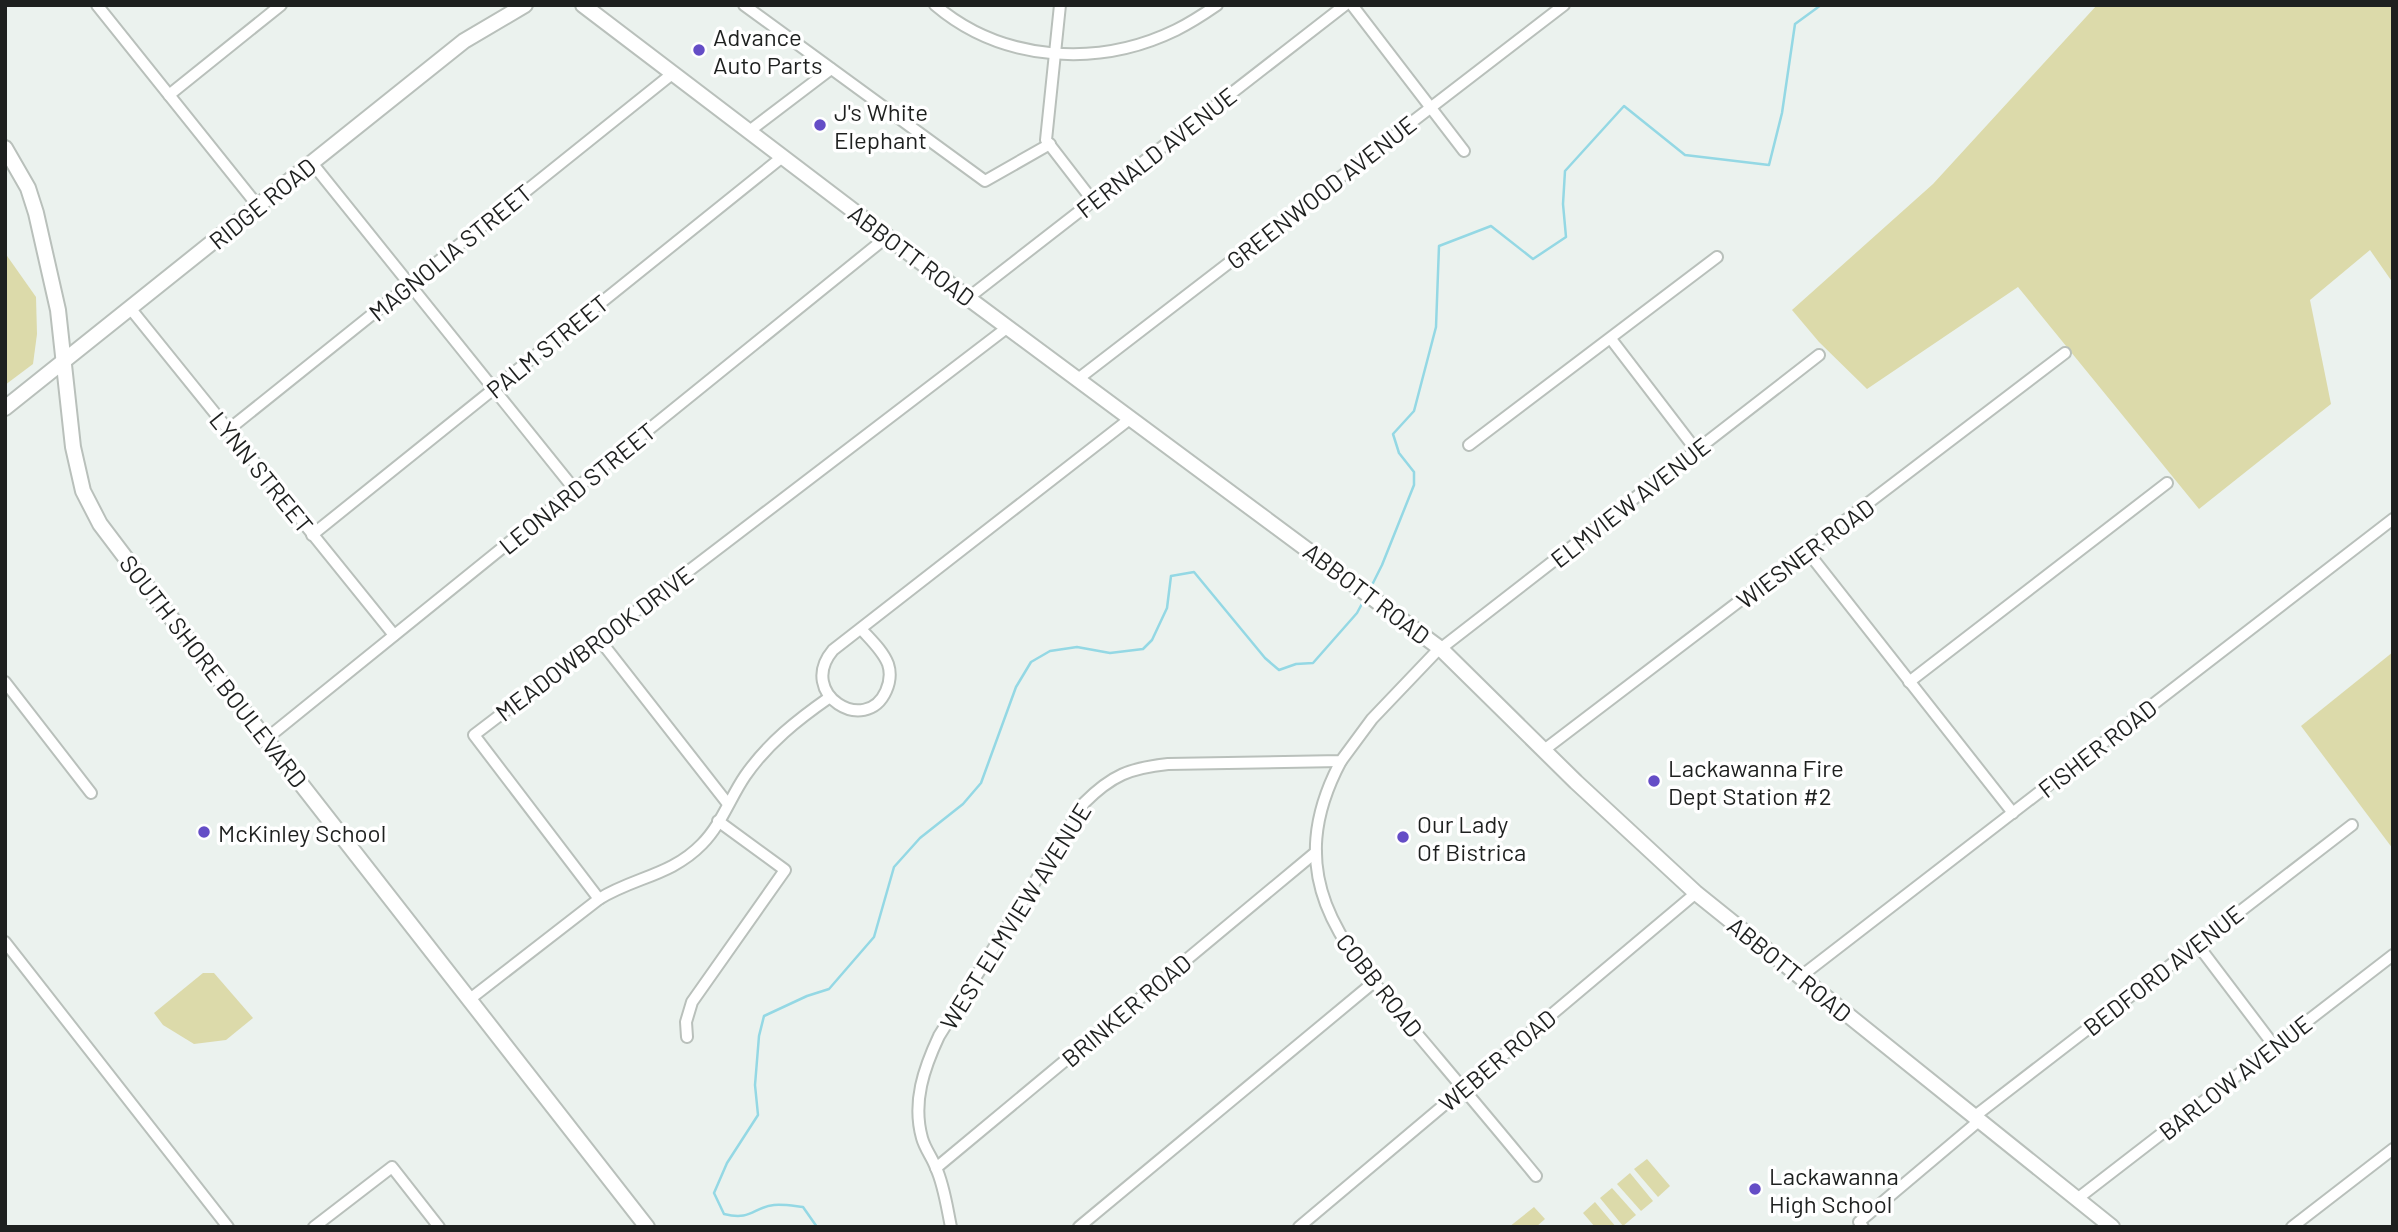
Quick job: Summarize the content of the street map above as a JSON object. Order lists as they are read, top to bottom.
{
  "streets": {
    "street": [
      "FERNALD AVENUE",
      "GREENWOOD AVENUE",
      "RIDGE ROAD",
      "MAGNOLIA STREET",
      "ABBOTT ROAD",
      "PALM STREET",
      "LYNN STREET",
      "LEONARD STREET",
      "ELMVIEW AVENUE",
      "WIESNER ROAD",
      "MEADOWBROOK DRIVE",
      "SOUTH SHORE BOULEVARD",
      "FISHER ROAD",
      "WEST ELMVIEW AVENUE",
      "BEDFORD AVENUE",
      "COBB ROAD",
      "BRINKER ROAD",
      "WEBER ROAD",
      "BARLOW AVENUE"
    ]
  },
  "crossings": [
    ["FERNALD AVENUE", "ABBOTT ROAD"],
    ["GREENWOOD AVENUE", "ABBOTT ROAD"],
    ["RIDGE ROAD", "LYNN STREET"],
    ["RIDGE ROAD", "SOUTH SHORE BOULEVARD"],
    ["MAGNOLIA STREET", "ABBOTT ROAD"],
    ["MAGNOLIA STREET", "LYNN STREET"],
    ["ABBOTT ROAD", "PALM STREET"],
    ["ABBOTT ROAD", "LEONARD STREET"],
    ["ABBOTT ROAD", "ELMVIEW AVENUE"],
    ["ABBOTT ROAD", "WIESNER ROAD"],
    ["ABBOTT ROAD", "MEADOWBROOK DRIVE"],
    ["ABBOTT ROAD", "FISHER ROAD"],
    ["ABBOTT ROAD", "BEDFORD AVENUE"],
    ["ABBOTT ROAD", "WEBER ROAD"],
    ["ABBOTT ROAD", "BARLOW AVENUE"],
    ["PALM STREET", "LYNN STREET"],
    ["LYNN STREET", "LEONARD STREET"],
    ["LEONARD STREET", "SOUTH SHORE BOULEVARD"],
    ["WEST ELMVIEW AVENUE", "COBB ROAD"],
    ["WEST ELMVIEW AVENUE", "BRINKER ROAD"],
    ["COBB ROAD", "BRINKER ROAD"],
    ["COBB ROAD", "WEBER ROAD"]
  ],
  "places": [
    "Advance Auto Parts",
    "J's White Elephant",
    "Lackawanna Fire Dept Station #2",
    "McKinley School",
    "Our Lady Of Bistrica",
    "Lackawanna High School"
  ]
}
